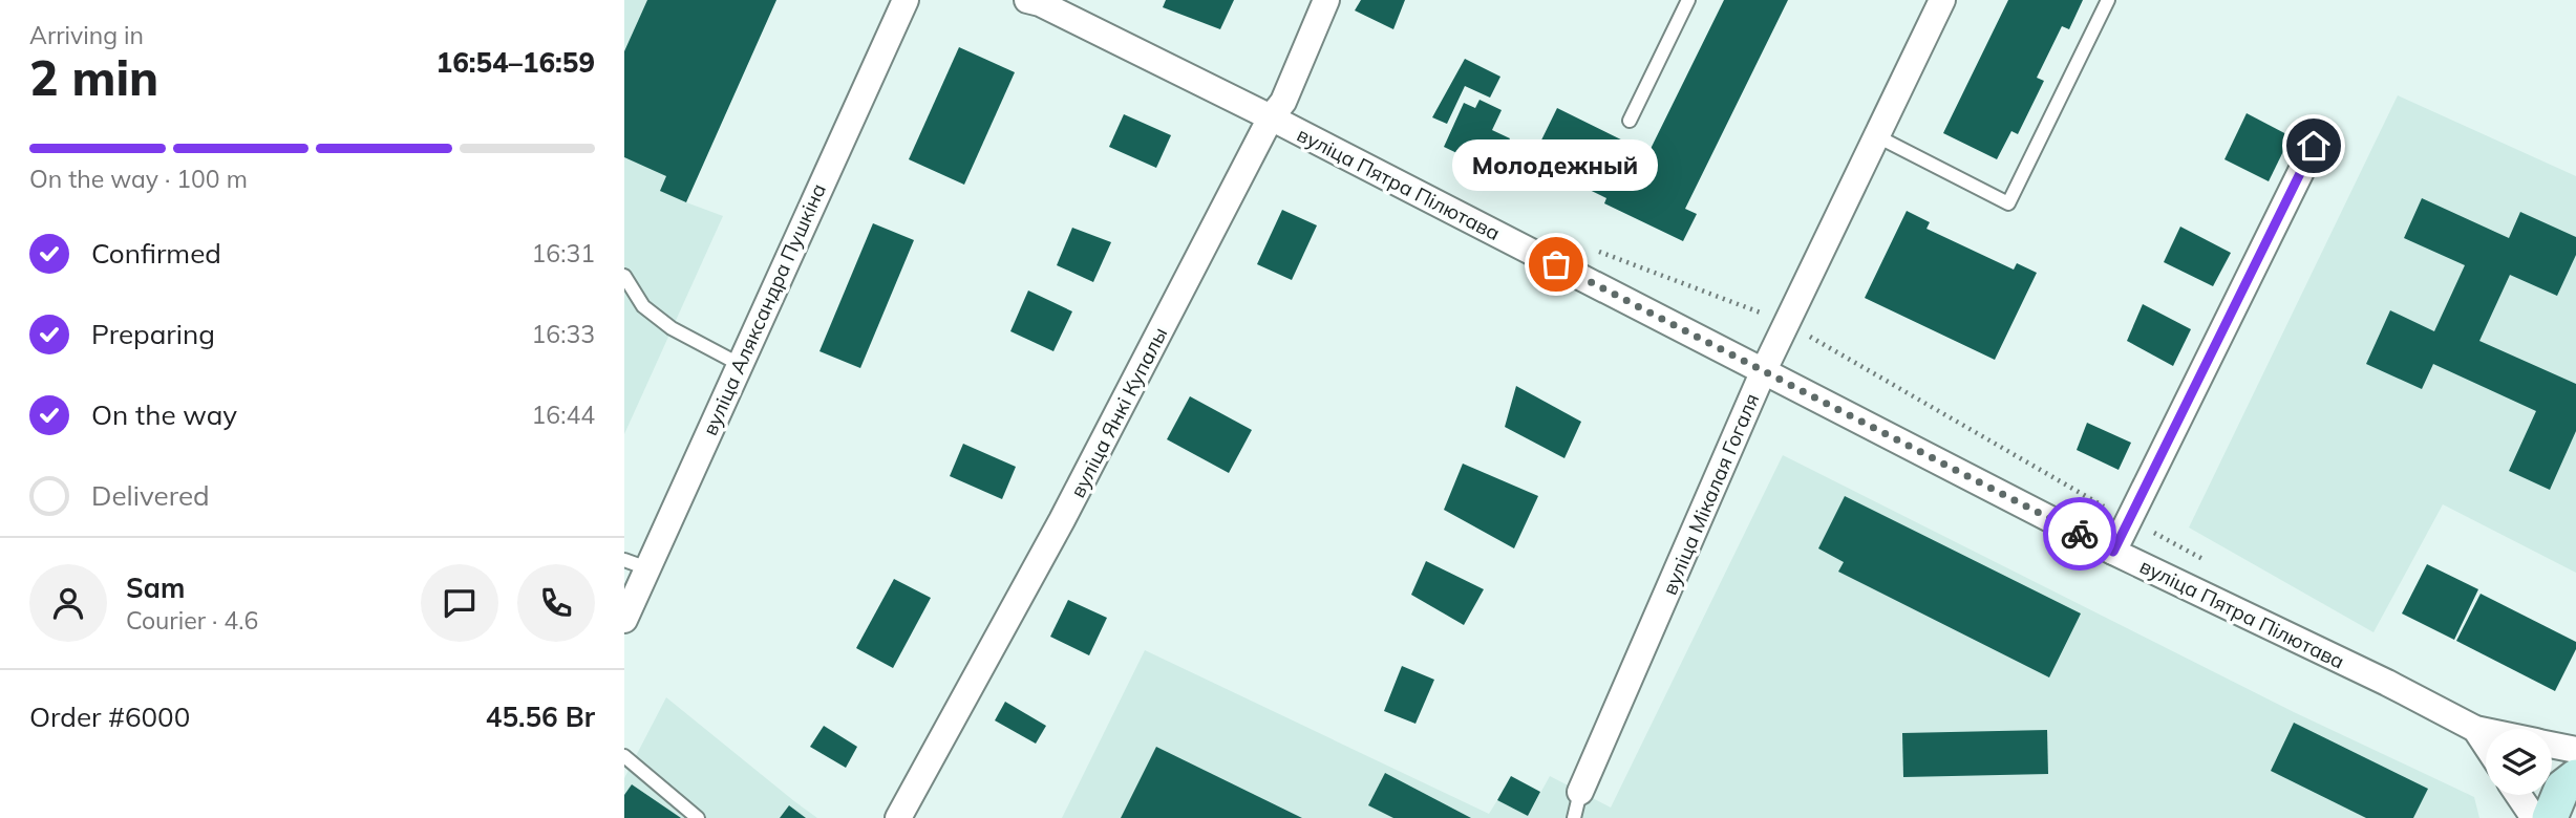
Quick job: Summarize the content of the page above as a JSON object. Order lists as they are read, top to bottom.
{
  "streets": {
    "street": [
      "вуліца Пятра Пілютава",
      "вуліца Аляксандра Пушкіна",
      "вуліца Янкі Купалы",
      "вуліца Мікалая Гогаля"
    ]
  },
  "crossings": [
    ["вуліца Пятра Пілютава", "вуліца Янкі Купалы"],
    ["вуліца Пятра Пілютава", "вуліца Мікалая Гогаля"]
  ],
  "places": ["Молодежный"],
  "page": {
    "heading": ["2 min", "Arriving in", "16:54–16:59"],
    "panel": [
      "Sam",
      "Courier · 4.6",
      "Order #6000",
      "45.56 Br"
    ],
    "bar": "On the way · 100 m",
    "bubble": "Молодежный",
    "list": [
      ["Confirmed", "16:31"],
      ["Preparing", "16:33"],
      ["On the way", "16:44"],
      "Delivered"
    ]
  }
}
